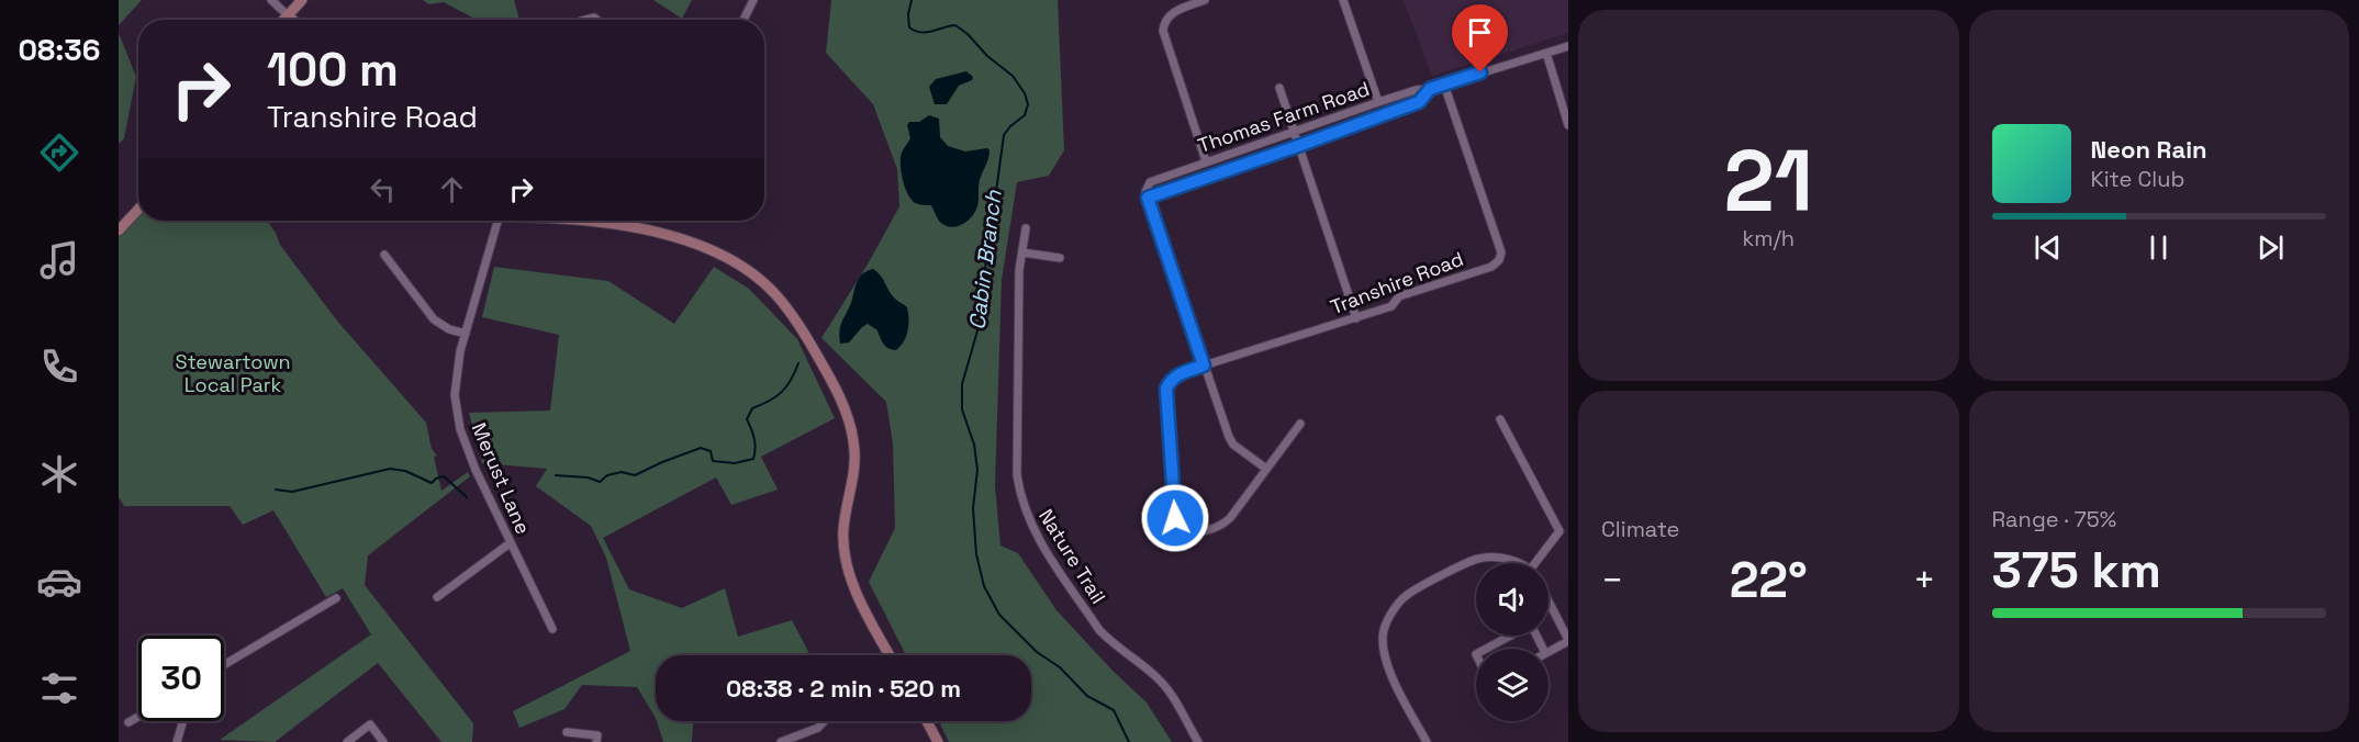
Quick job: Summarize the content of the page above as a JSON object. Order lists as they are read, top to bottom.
{
  "streets": {
    "street": [
      "Thomas Farm Road",
      "Transhire Road",
      "Merust Lane",
      "Nature Trail"
    ]
  },
  "crossings": [
    ["Thomas Farm Road", "Transhire Road"]
  ],
  "water": ["Cabin Branch"],
  "parks": ["Stewartown Local Park"],
  "page": {
    "tabs": "08:36",
    "tile": [
      ["21", "km/h"],
      "Climate",
      ["Range · 75%", "375 km"]
    ],
    "turn": ["100 m", "Transhire Road"],
    "song": ["Neon Rain", "Kite Club"],
    "heat": ["−", "22°", "+"],
    "limit": "30",
    "trip": "08:38 · 2 min · 520 m"
  }
}
